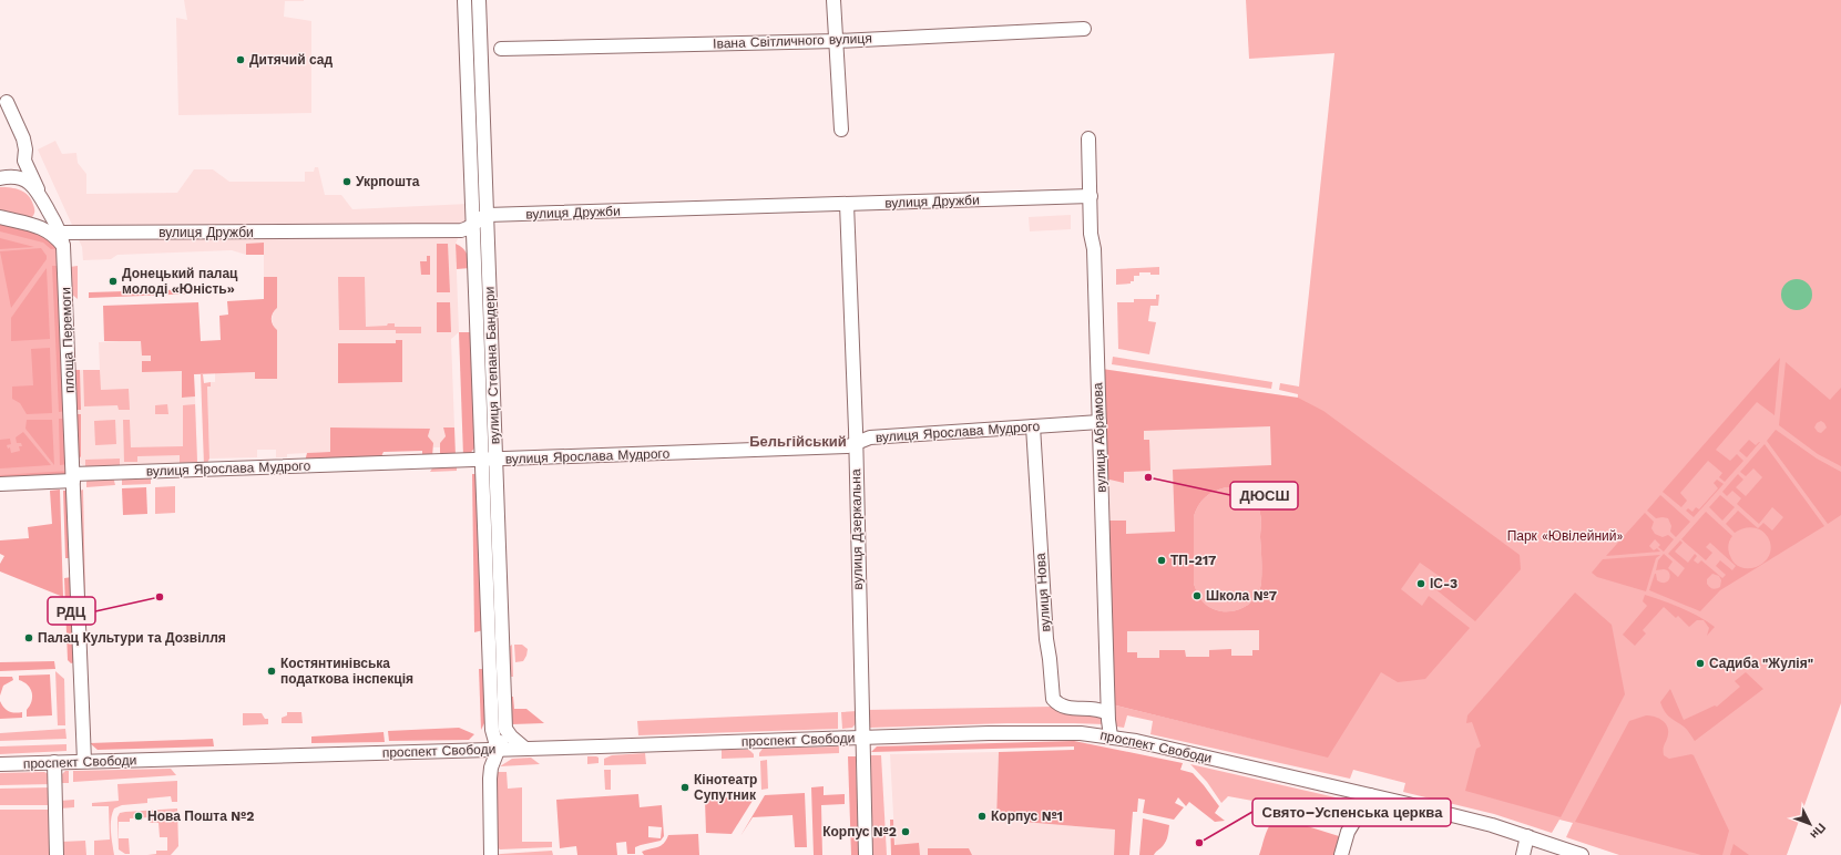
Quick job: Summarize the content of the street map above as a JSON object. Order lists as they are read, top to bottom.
{
  "streets": {
    "street": [
      "Івана Світличного вулиця",
      "вулиця Дружби",
      "площа Перемоги",
      "вулиця Степана Бандери",
      "вулиця Ярослава Мудрого",
      "вулиця Абрамова",
      "вулиця Дзеркальна",
      "вулиця Нова",
      "проспект Свободи"
    ]
  },
  "crossings": [
    ["вулиця Дружби", "площа Перемоги"],
    ["вулиця Дружби", "вулиця Степана Бандери"],
    ["вулиця Дружби", "вулиця Абрамова"],
    ["вулиця Дружби", "вулиця Дзеркальна"],
    ["площа Перемоги", "вулиця Ярослава Мудрого"],
    ["площа Перемоги", "проспект Свободи"],
    ["вулиця Степана Бандери", "вулиця Ярослава Мудрого"],
    ["вулиця Степана Бандери", "проспект Свободи"],
    ["вулиця Ярослава Мудрого", "вулиця Абрамова"],
    ["вулиця Ярослава Мудрого", "вулиця Дзеркальна"],
    ["вулиця Ярослава Мудрого", "вулиця Нова"],
    ["вулиця Абрамова", "вулиця Нова"],
    ["вулиця Абрамова", "проспект Свободи"],
    ["вулиця Дзеркальна", "проспект Свободи"]
  ],
  "districts": ["Бельгійський"],
  "parks": ["Парк «Ювілейний»"],
  "places": [
    "Дитячий сад",
    "Укрпошта",
    "Донецький палац молоді «Юність»",
    "ДЮСШ",
    "ТП-217",
    "ІС-3",
    "Школа №7",
    "РДЦ",
    "Палац Культури та Дозвілля",
    "Садиба \"Жулія\"",
    "Костянтинівська податкова інспекція",
    "Кінотеатр Супутник",
    "Нова Пошта №2",
    "Корпус №1",
    "Корпус №2",
    "Свято–Успенська церква"
  ],
  "north": "bottom right"
}
